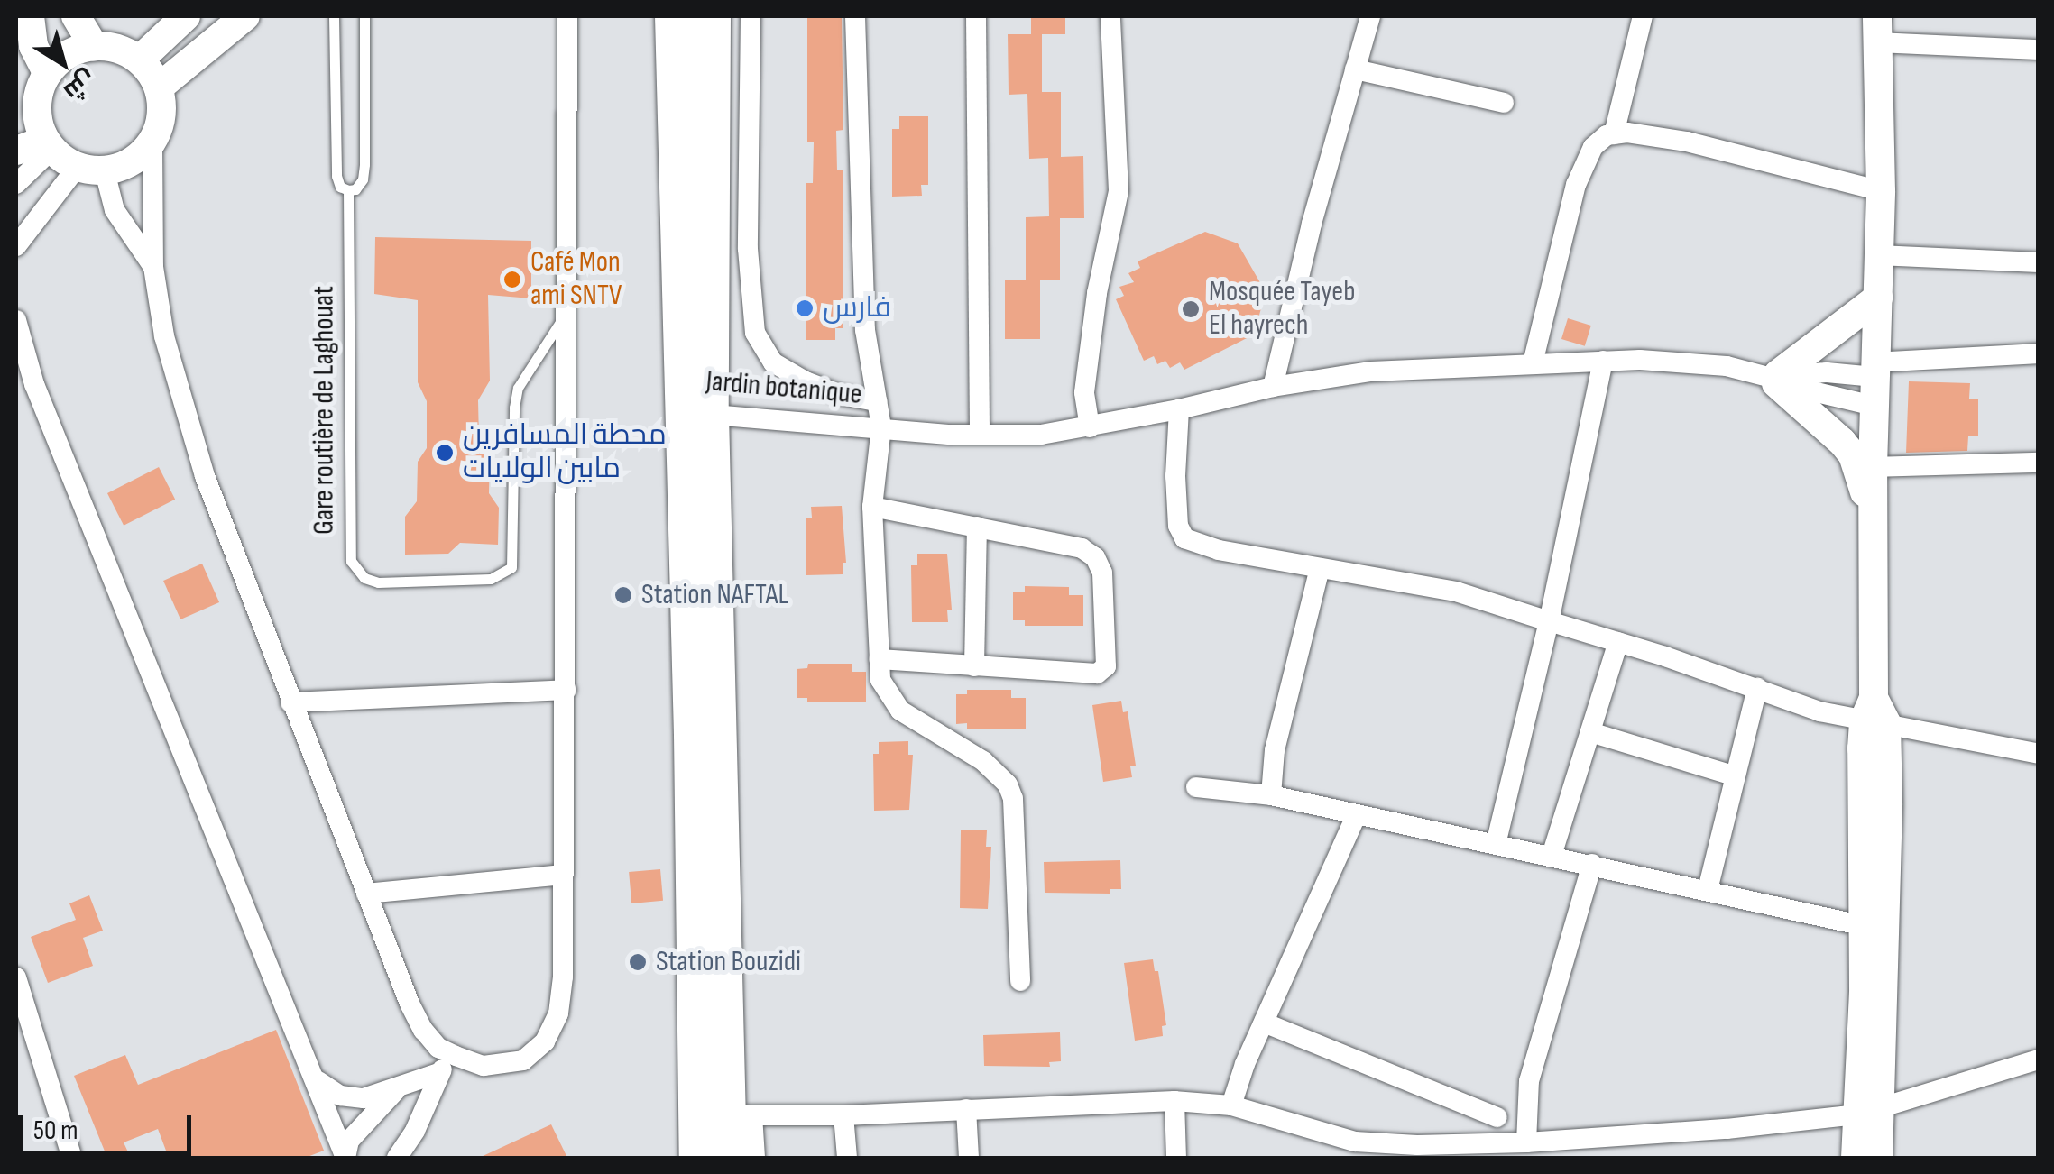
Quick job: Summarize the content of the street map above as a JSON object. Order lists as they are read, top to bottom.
{
  "streets": {
    "street": ["Jardin botanique"],
    "lane": ["Gare routière de Laghouat"]
  },
  "places": [
    "Café Mon ami SNTV",
    "فارس",
    "Mosquée Tayeb El hayrech",
    "محطة المسافرين مابين الولايات",
    "Station NAFTAL",
    "Station Bouzidi"
  ],
  "scale_bar": "50 m",
  "north": "bottom right"
}
